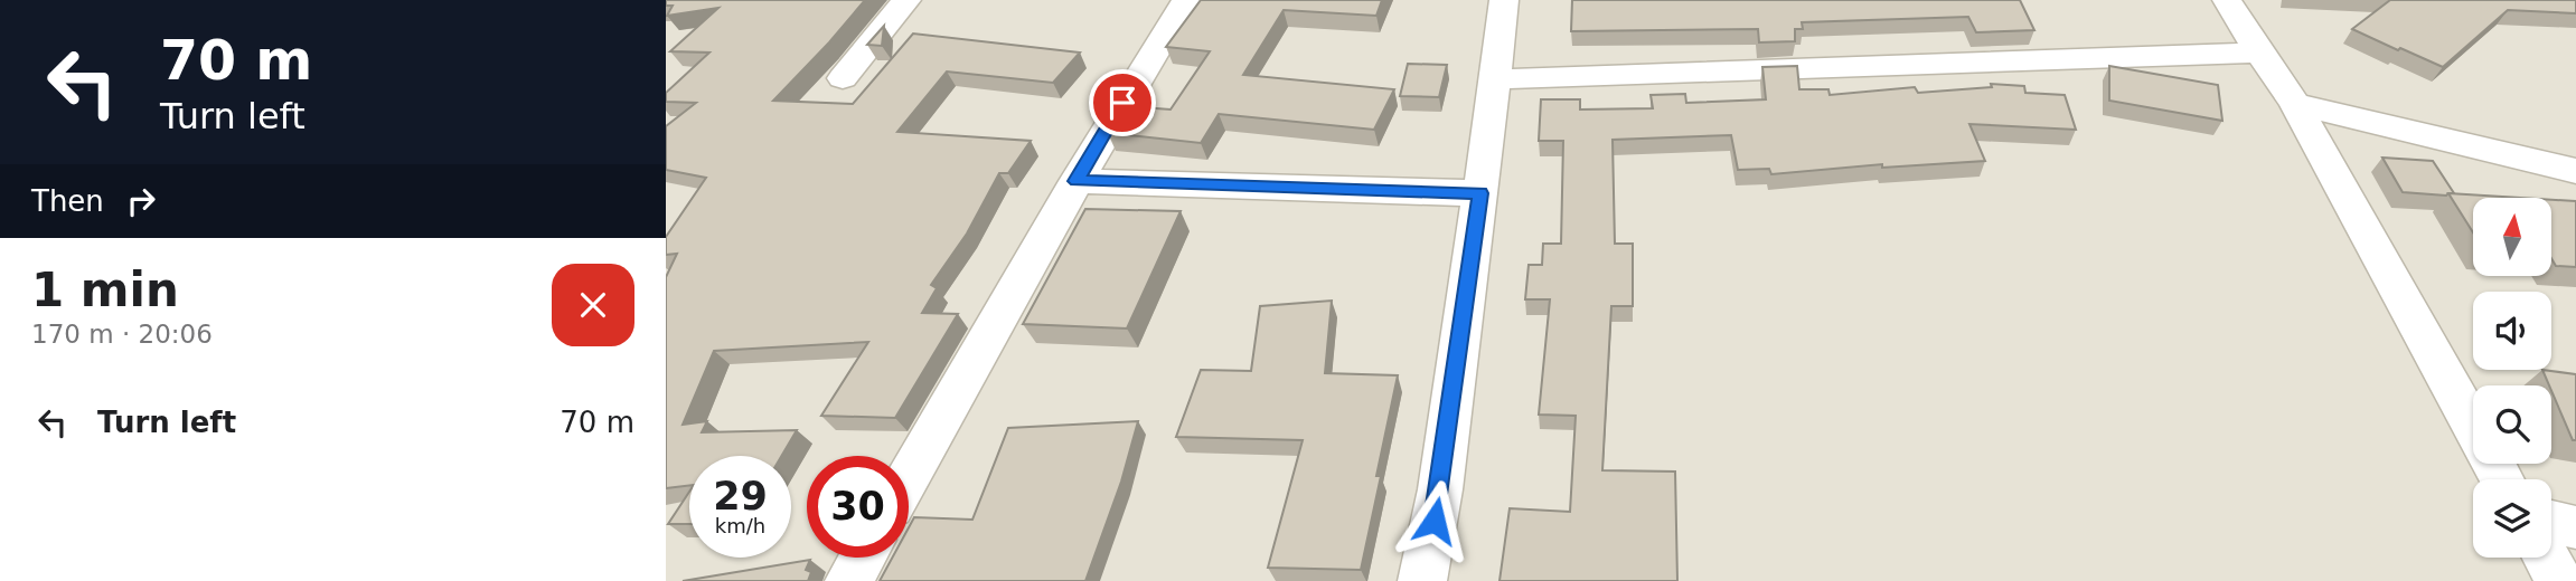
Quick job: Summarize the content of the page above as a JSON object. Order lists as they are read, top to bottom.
{
  "north": "top",
  "page": {
    "turn": ["70 m", "Turn left"],
    "then": "Then",
    "heading": ["1 min", "170 m · 20:06"],
    "list": [
      {
        "name": "Turn left",
        "value": "70 m"
      }
    ],
    "speed": "29 km/h",
    "limit": "30"
  }
}
